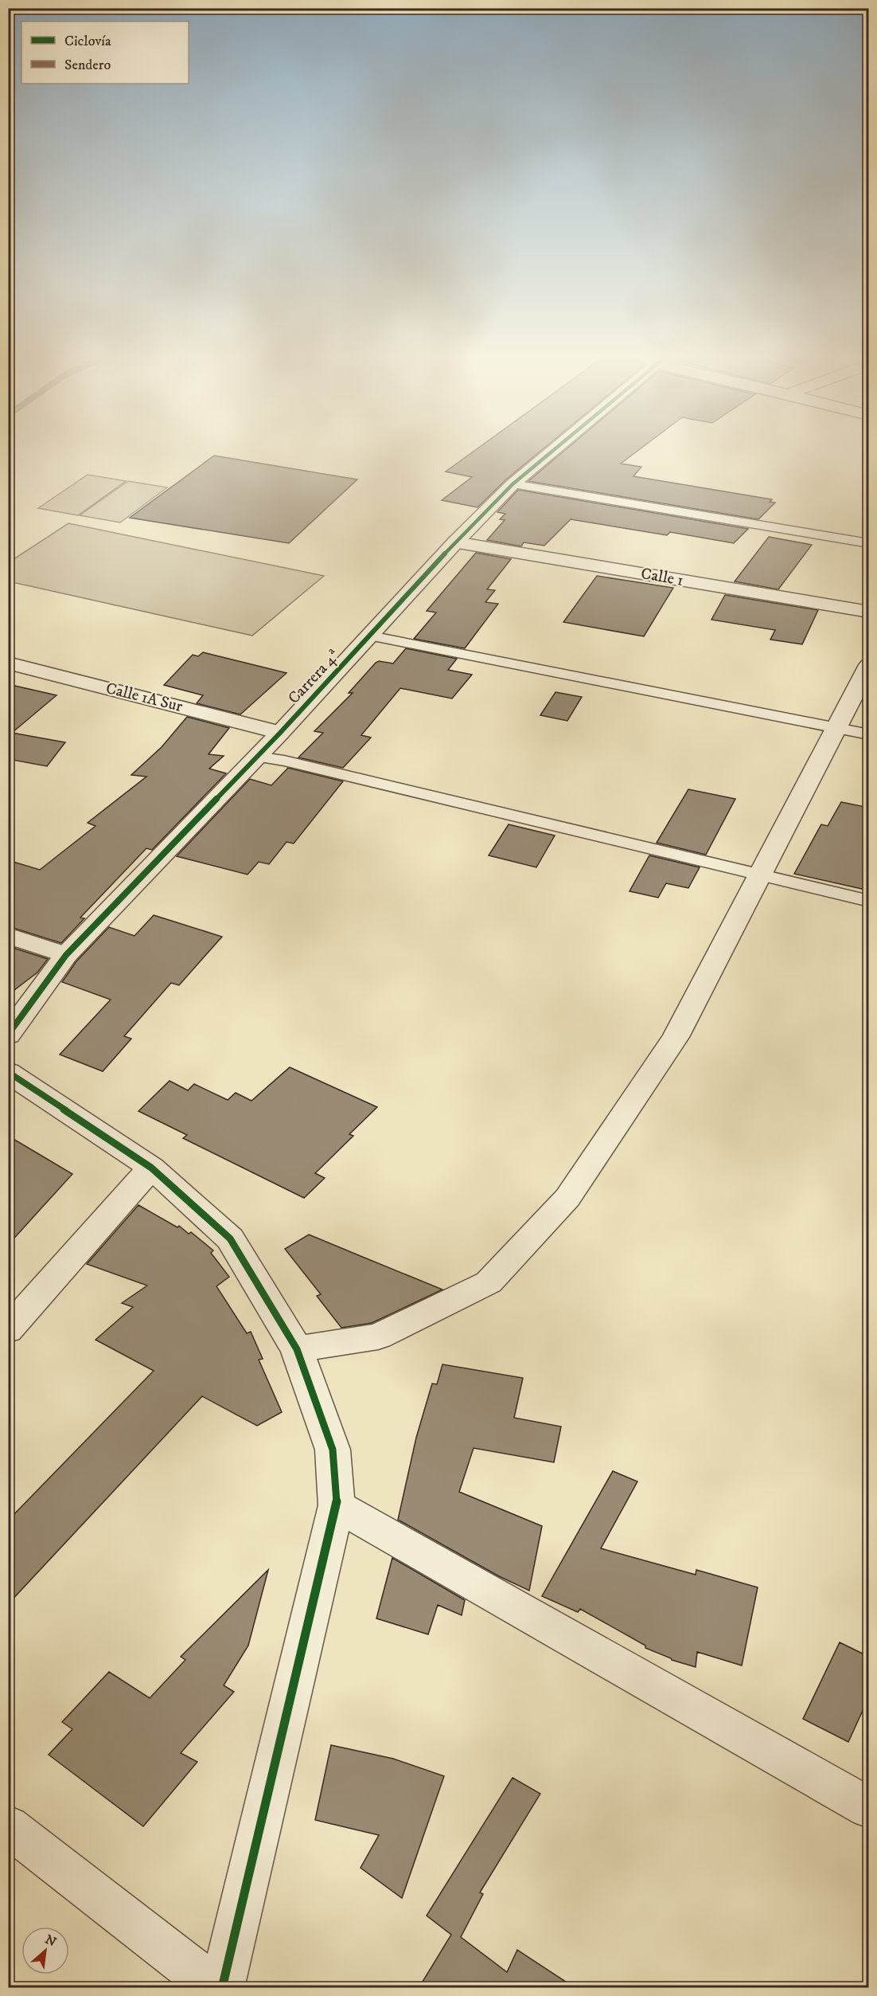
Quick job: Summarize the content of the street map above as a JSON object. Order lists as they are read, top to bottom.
{
  "streets": {
    "street": ["Calle 1", "Carrera 4ª", "Calle 1A Sur"]
  },
  "crossings": [
    ["Calle 1", "Carrera 4ª"],
    ["Carrera 4ª", "Calle 1A Sur"]
  ],
  "legend": ["Ciclovía", "Sendero"],
  "north": "top right"
}
